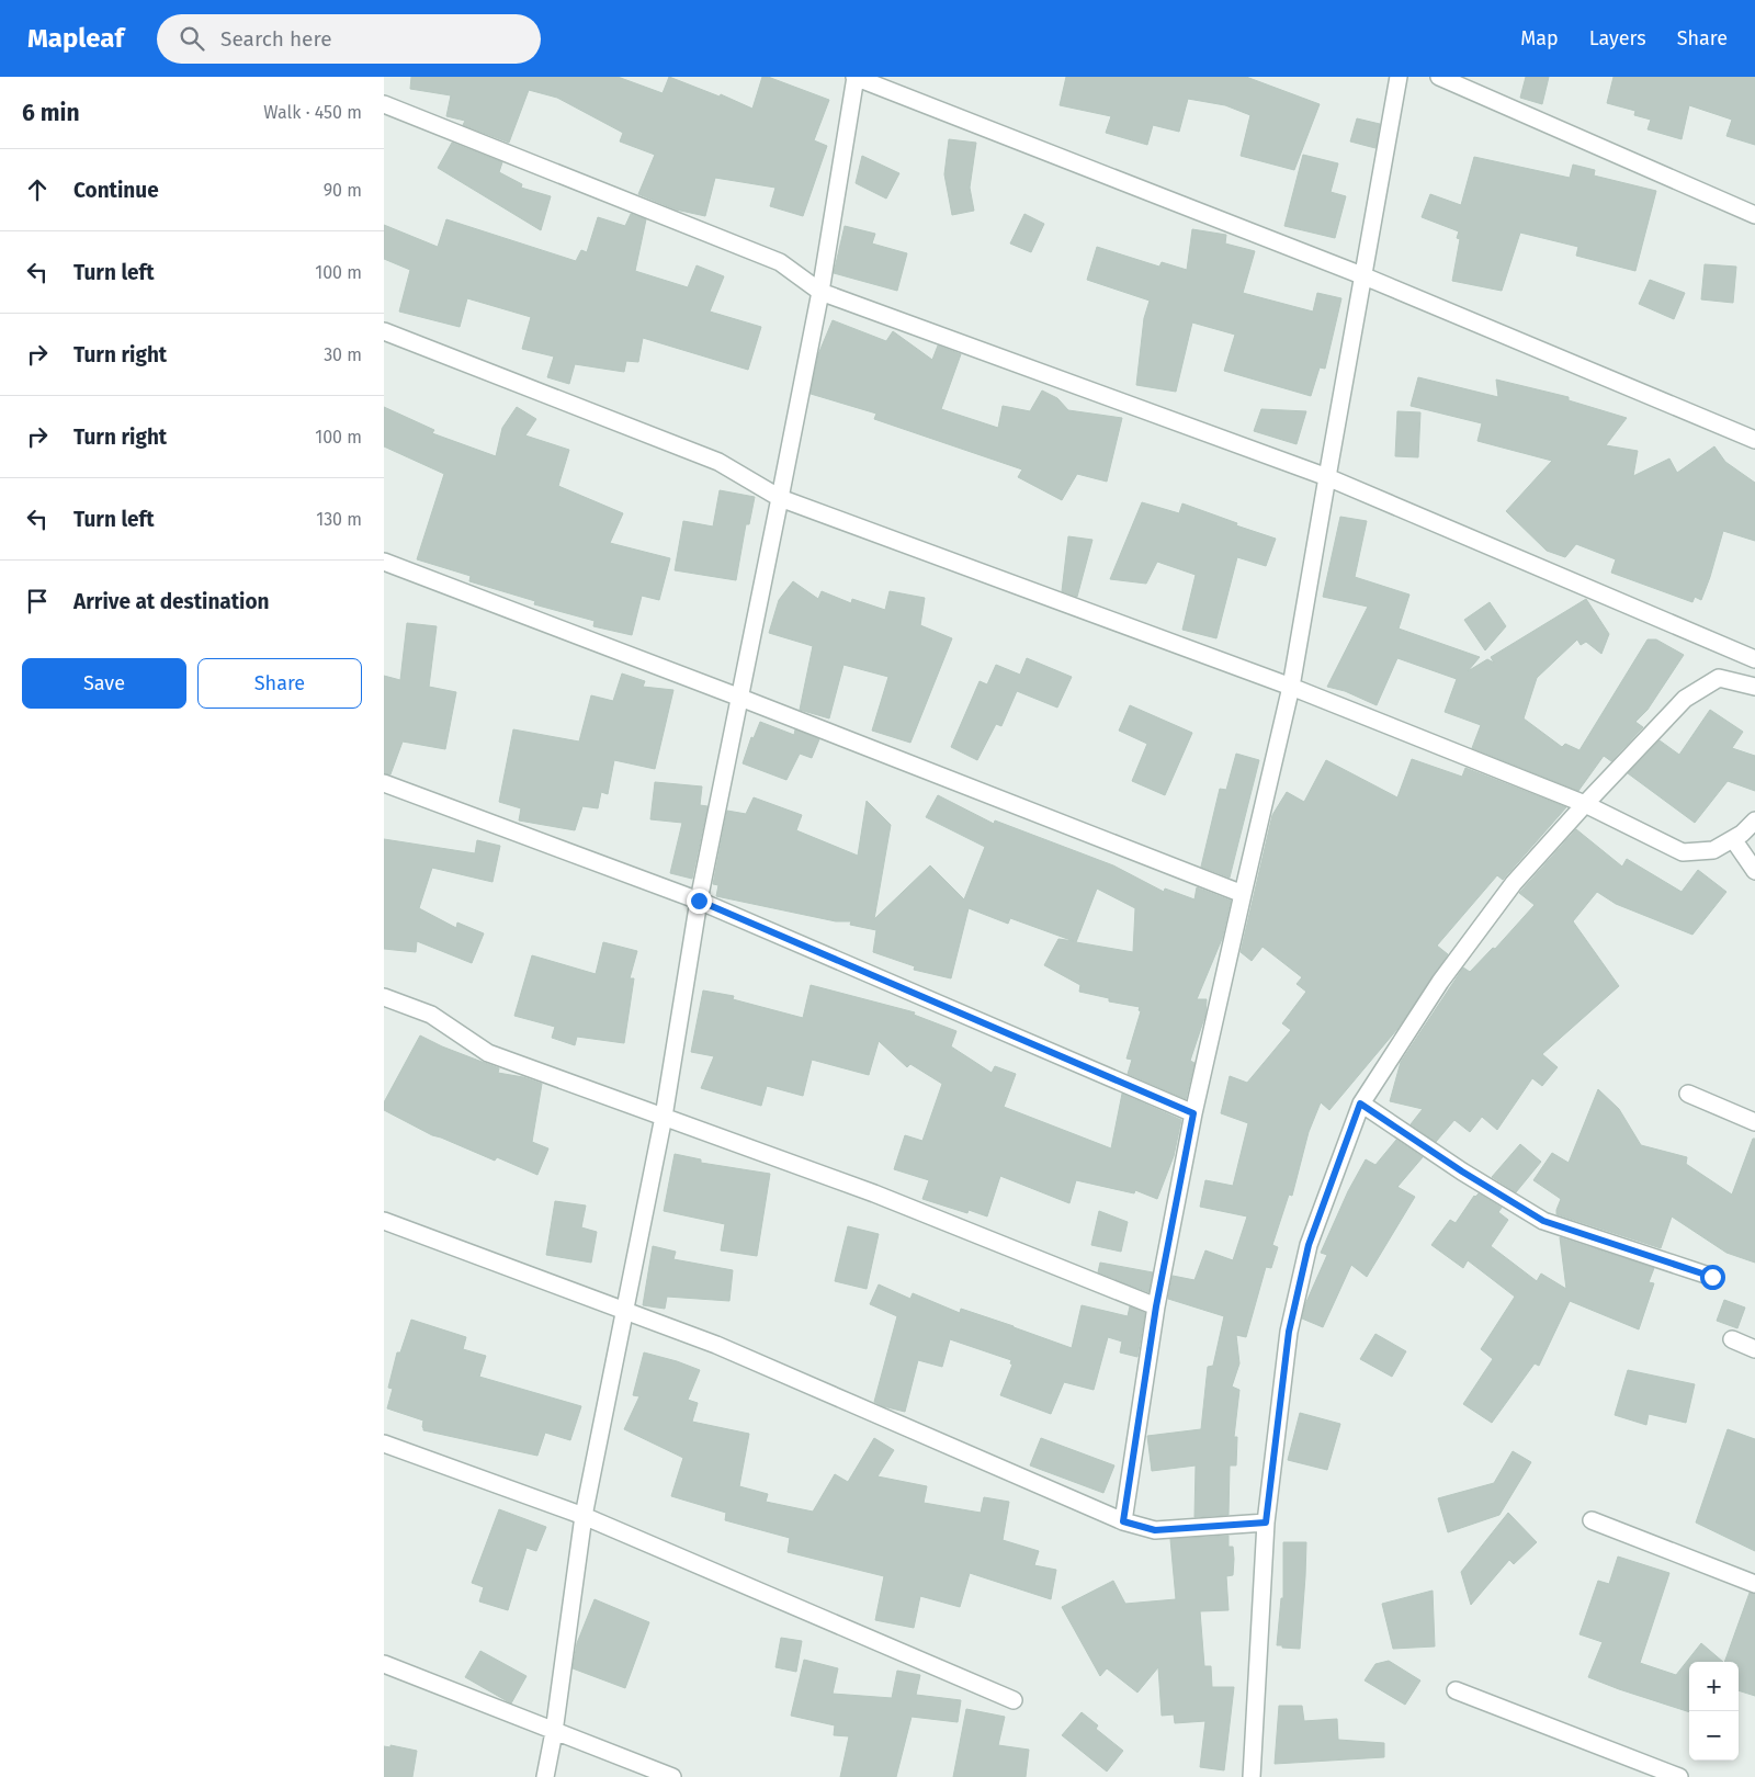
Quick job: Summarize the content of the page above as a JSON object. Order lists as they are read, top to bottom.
{
  "page": {
    "header": "Mapleaf",
    "search": "Search here",
    "nav": ["Map", "Layers", "Share"],
    "heading": ["6 min", "Walk · 450 m"],
    "list": [
      ["Continue", "90 m"],
      ["Turn left", "100 m"],
      ["Turn right", "30 m"],
      ["Turn right", "100 m"],
      ["Turn left", "130 m"],
      "Arrive at destination"
    ],
    "buttons": ["Save", "Share"],
    "map_buttons": ["+", "−"]
  }
}
